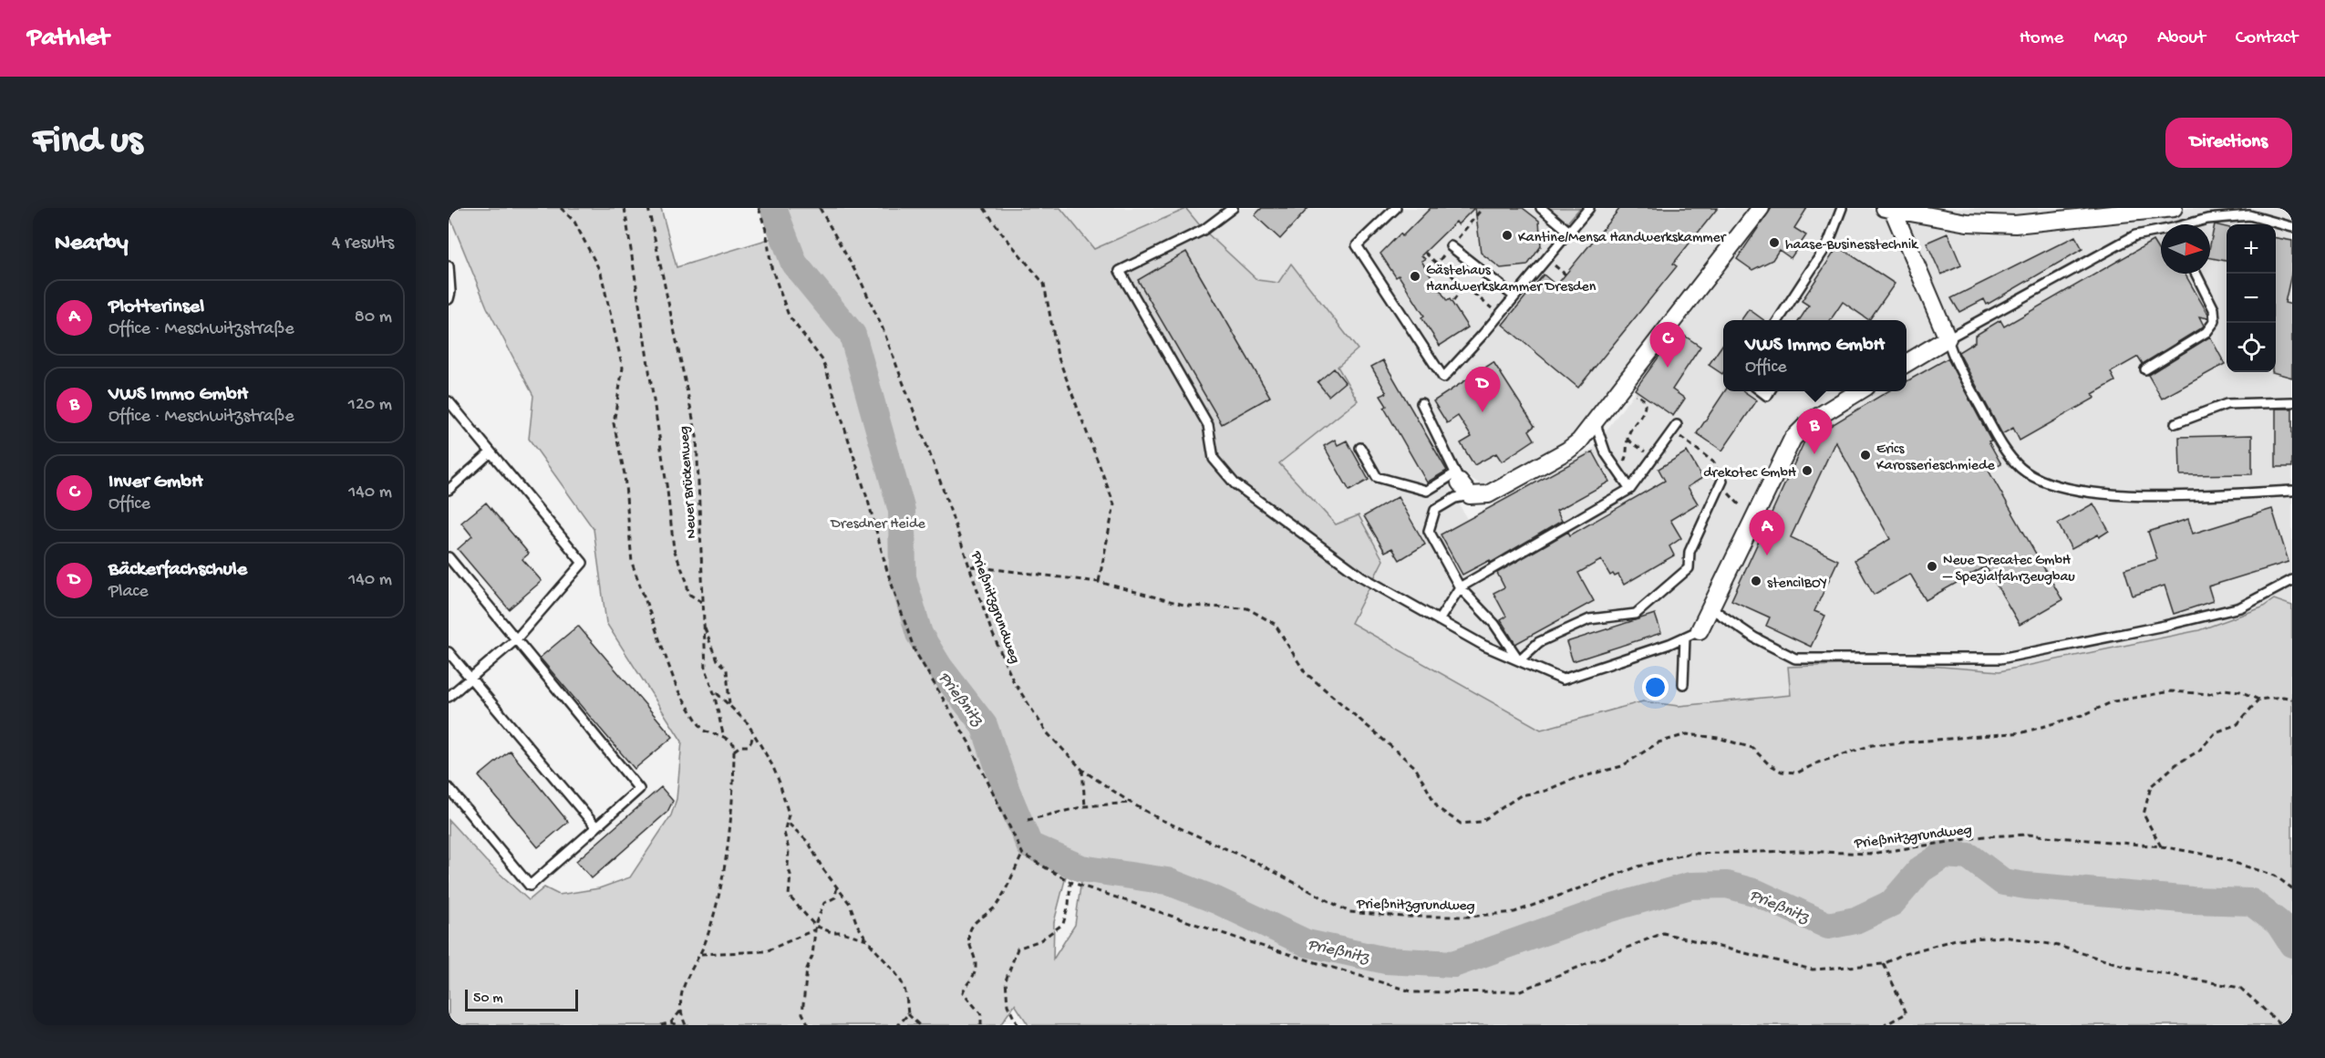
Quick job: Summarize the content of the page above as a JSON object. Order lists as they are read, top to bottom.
{
  "streets": {
    "path": ["Neuer Brückenweg", "Prießnitzgrundweg"]
  },
  "water": ["Prießnitz"],
  "parks": ["Dresdner Heide"],
  "places": [
    "Kantine/Mensa Handwerkskammer",
    "haase-Businesstechnik",
    "Gästehaus Handwerkskammer Dresden",
    "Erics Karosserieschmiede",
    "drekotec GmbH",
    "Neue Drecatec GmbH – Spezialfahrzeugbau",
    "stencilBOY"
  ],
  "scale_bar": "50 m",
  "north": "right",
  "page": {
    "header": "Pathlet",
    "nav": [
      "Home",
      "Map",
      "About",
      "Contact"
    ],
    "buttons": "Directions",
    "title": "Find us",
    "heading": ["Nearby", "4 results"],
    "map_buttons": ["+", "−"],
    "list": [
      {
        "mark": "A",
        "name": "Plotterinsel",
        "note": "Office · Meschwitzstraße",
        "value": "80 m"
      },
      {
        "mark": "B",
        "name": "VWS Immo GmbH",
        "note": "Office · Meschwitzstraße",
        "value": "120 m"
      },
      {
        "mark": "C",
        "name": "Inver GmbH",
        "note": "Office",
        "value": "140 m"
      },
      {
        "mark": "D",
        "name": "Bäckerfachschule",
        "note": "Place",
        "value": "140 m"
      }
    ],
    "popup": ["VWS Immo GmbH", "Office"],
    "pins": [
      "C",
      "D",
      "B",
      "A"
    ],
    "scale": "50 m"
  }
}
